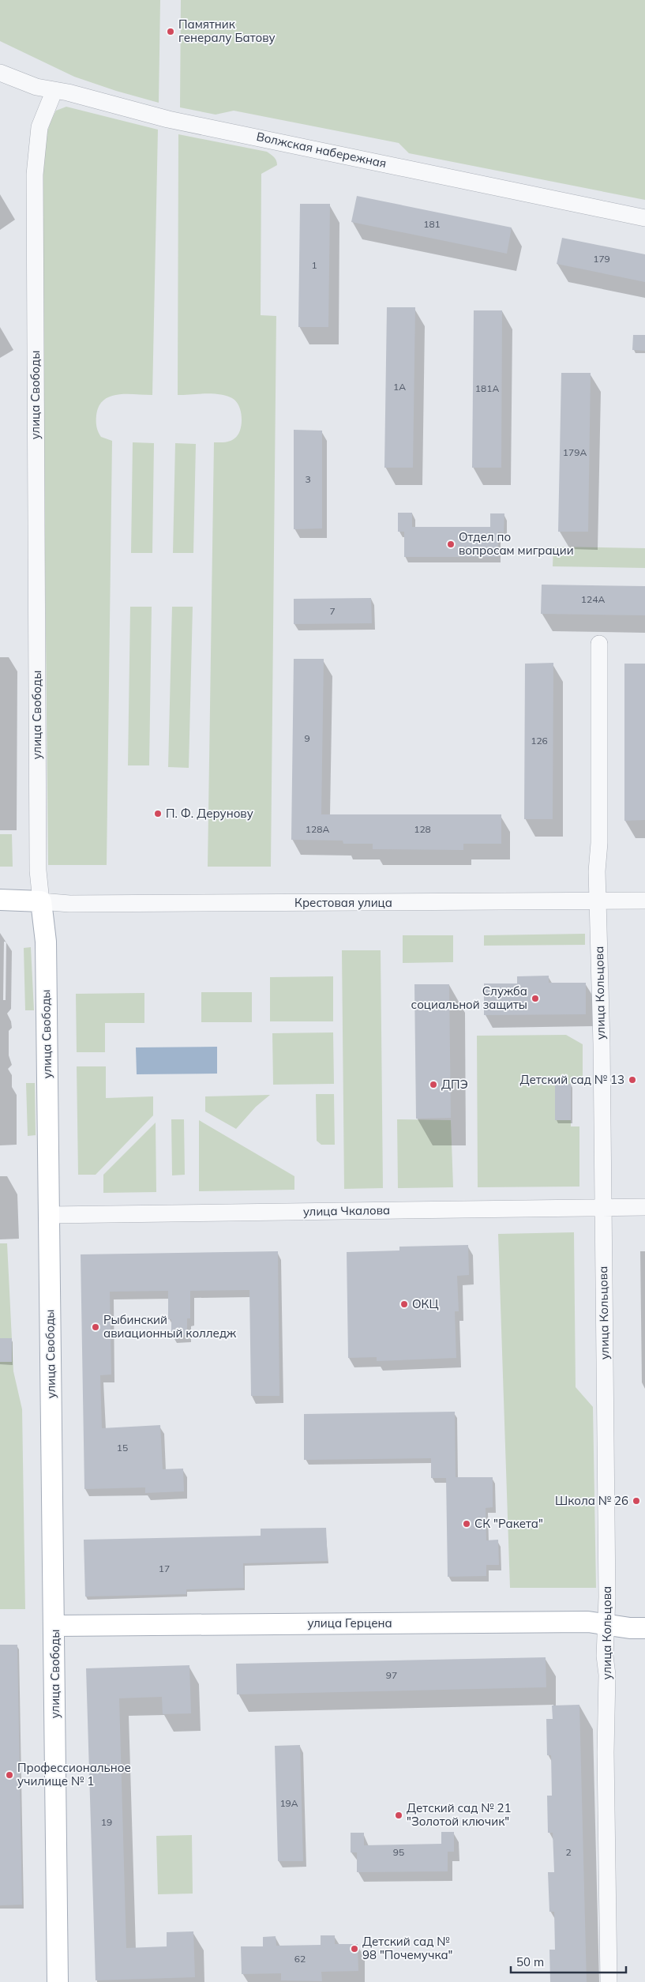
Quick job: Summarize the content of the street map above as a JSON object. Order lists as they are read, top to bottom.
{
  "streets": {
    "main road": ["улица Свободы", "улица Герцена"],
    "street": [
      "Волжская набережная",
      "Крестовая улица",
      "улица Кольцова",
      "улица Чкалова"
    ]
  },
  "crossings": [
    ["Волжская набережная", "улица Свободы"],
    ["улица Свободы", "Крестовая улица"],
    ["улица Свободы", "улица Чкалова"],
    ["улица Свободы", "улица Герцена"],
    ["Крестовая улица", "улица Кольцова"],
    ["улица Кольцова", "улица Чкалова"],
    ["улица Кольцова", "улица Герцена"]
  ],
  "places": [
    "Памятник генералу Батову",
    "Отдел по вопросам миграции",
    "П. Ф. Дерунову",
    "Служба социальной защиты",
    "Детский сад № 13",
    "ДПЭ",
    "ОКЦ",
    "Рыбинский авиационный колледж",
    "Школа № 26",
    "СК \"Ракета\"",
    "Профессиональное училище № 1",
    "Детский сад № 21 \"Золотой ключик\"",
    "Детский сад № 98 \"Почемучка\""
  ],
  "house_numbers": [
    "181",
    "179",
    "1",
    "1А",
    "181А",
    "179А",
    "3",
    "124А",
    "7",
    "9",
    "126",
    "128А",
    "128",
    "15",
    "17",
    "97",
    "19А",
    "19",
    "95",
    "2",
    "62"
  ],
  "scale_bar": "50 m"
}
